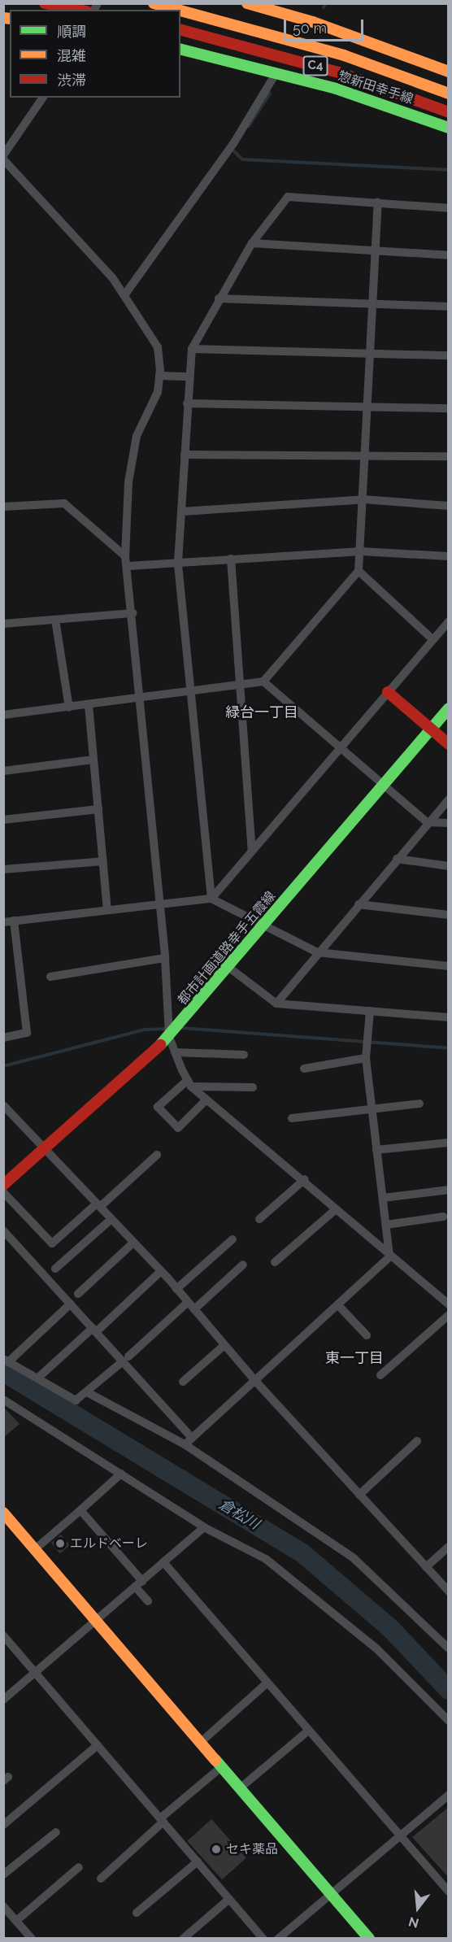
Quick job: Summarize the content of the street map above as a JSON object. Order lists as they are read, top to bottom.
{
  "streets": {
    "main road": ["C4", "惣新田幸手線", "都市計画道路幸手五霞線"]
  },
  "districts": ["緑台一丁目", "東一丁目"],
  "water": ["倉松川"],
  "places": ["エルドベーレ", "セキ薬品"],
  "legend": ["順調", "混雑", "渋滞"],
  "scale_bar": "50 m",
  "north": "bottom"
}
